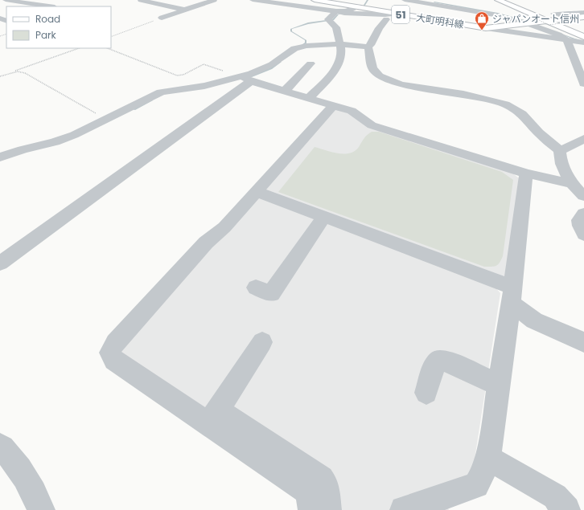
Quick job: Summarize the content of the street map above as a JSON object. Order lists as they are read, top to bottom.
{
  "streets": {
    "main road": ["51", "大町明科線"]
  },
  "places": {
    "shop": ["ジャパンオート信州"]
  },
  "legend": ["Road", "Park"]
}
